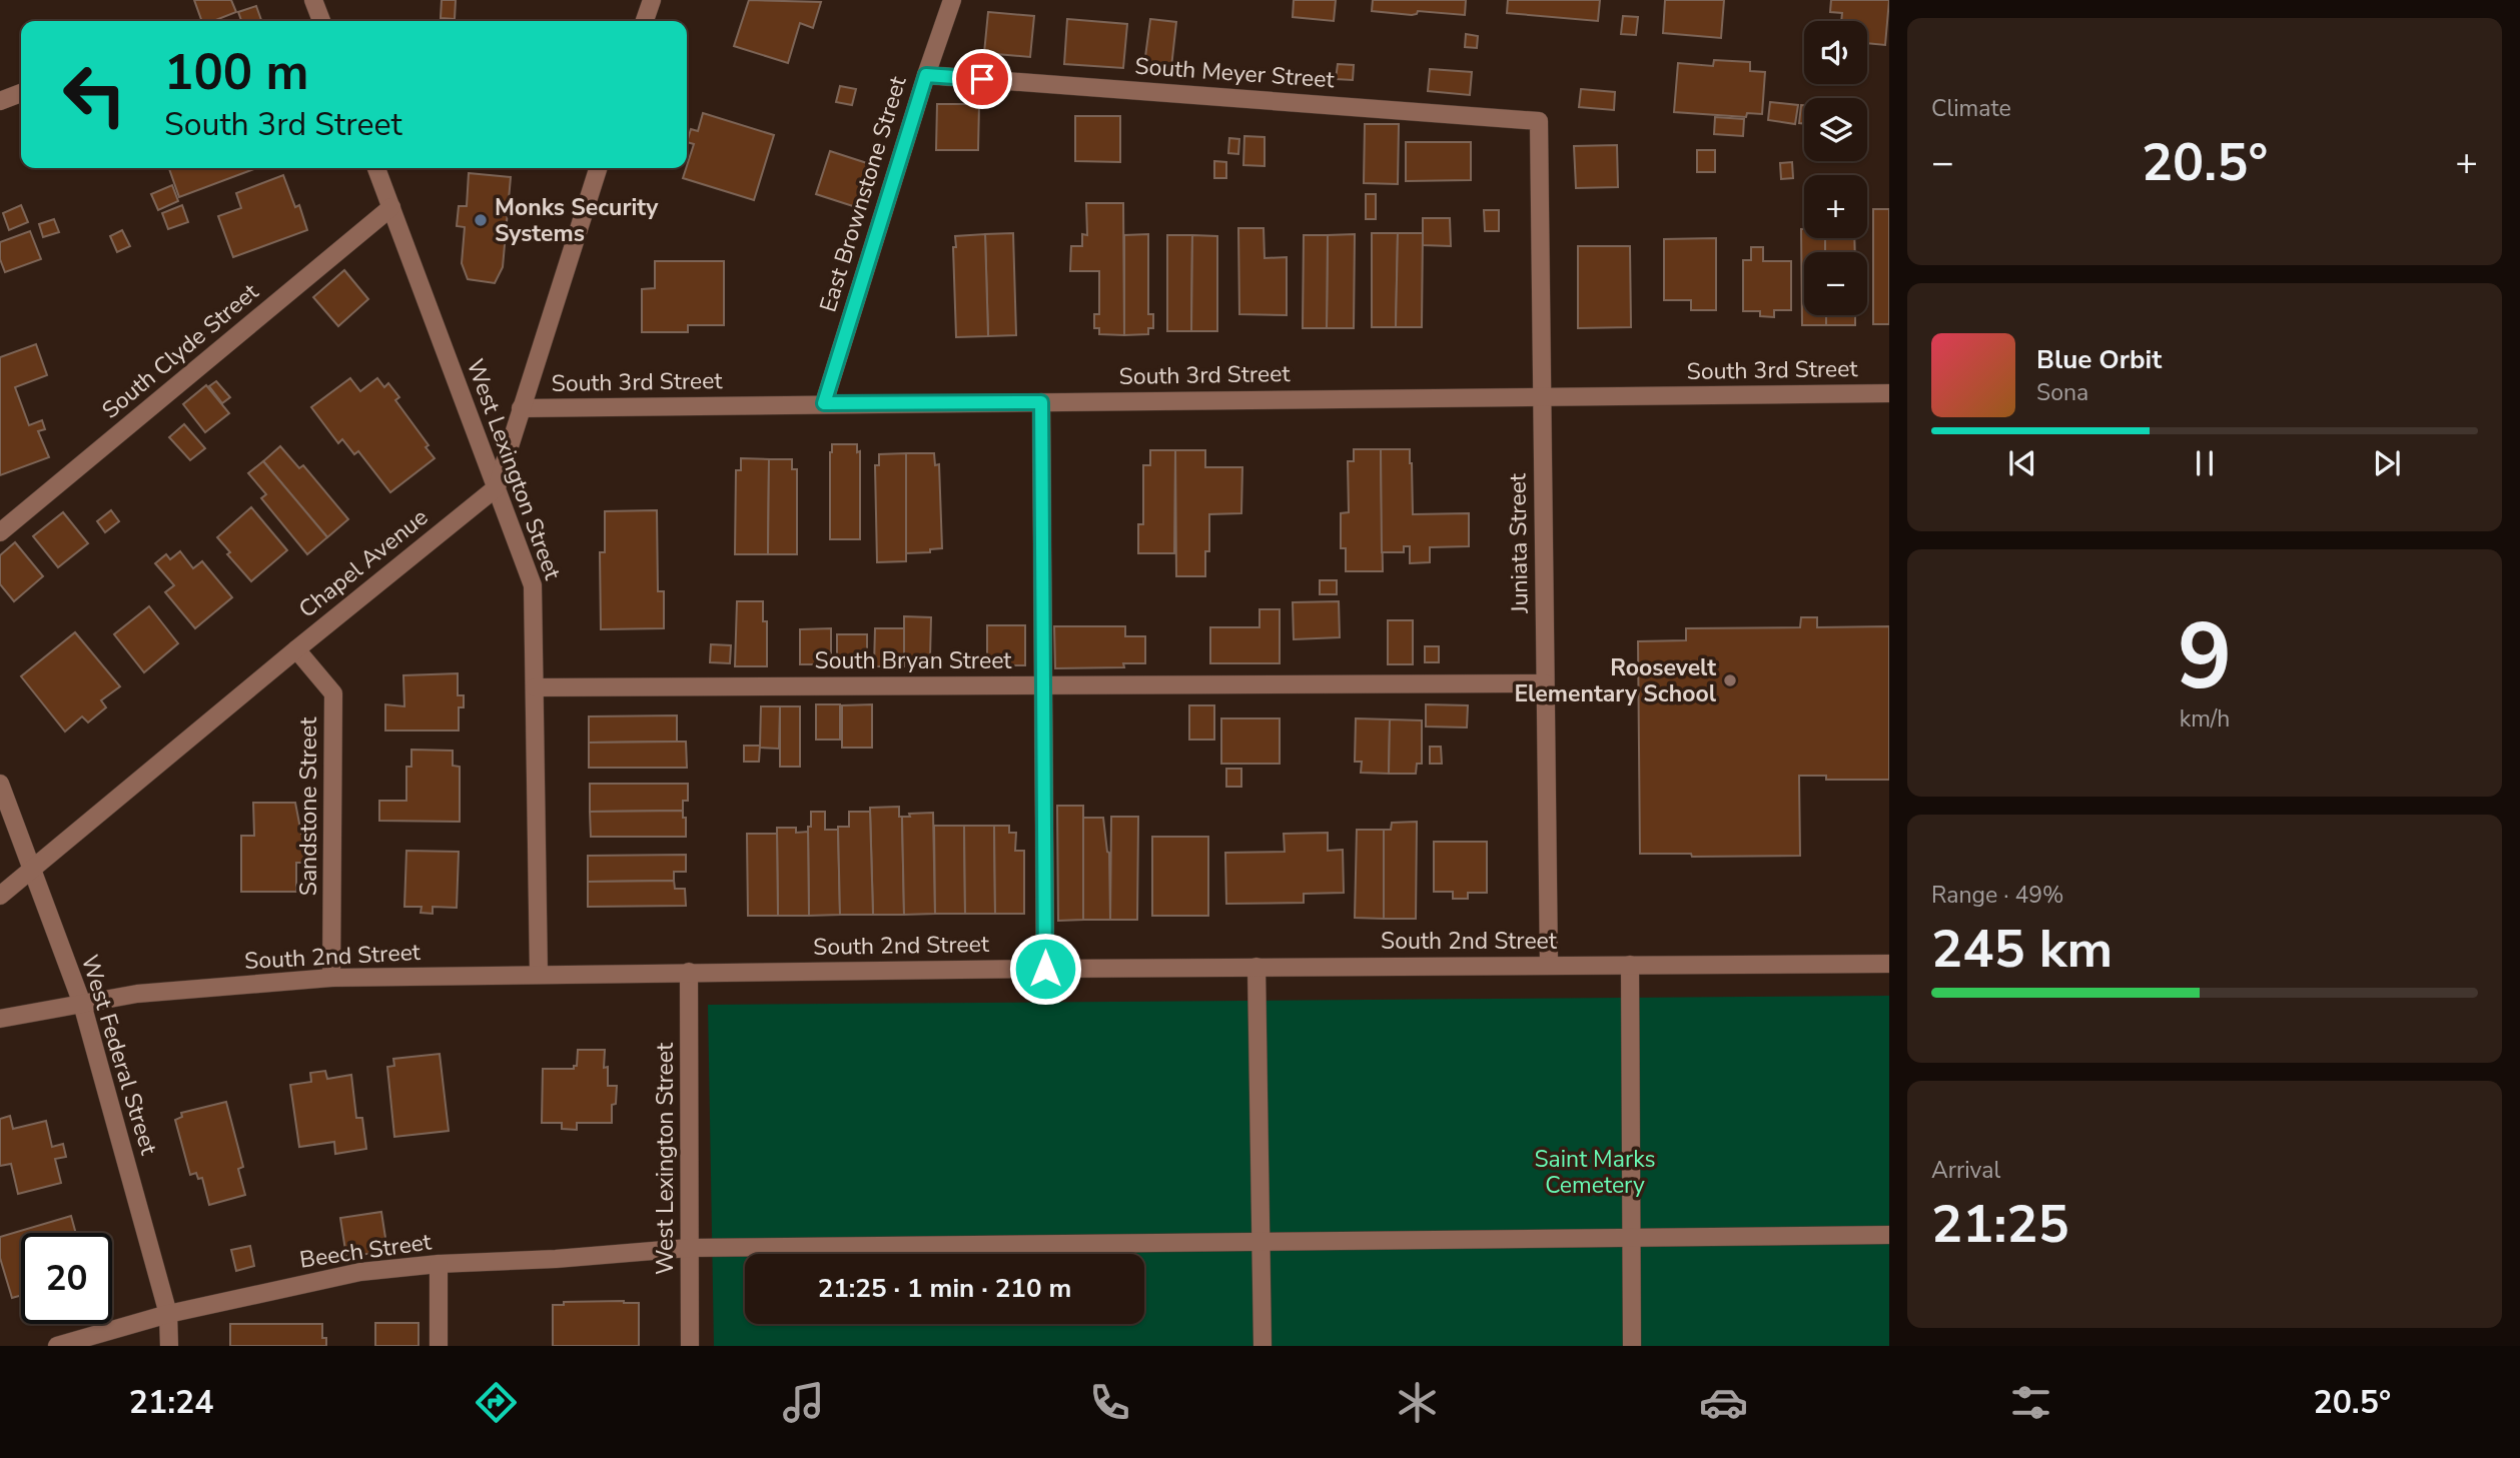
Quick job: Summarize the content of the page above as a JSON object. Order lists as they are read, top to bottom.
{
  "streets": {
    "street": [
      "South Meyer Street",
      "East Brownstone Street",
      "South Clyde Street",
      "South 3rd Street",
      "West Lexington Street",
      "Juniata Street",
      "Chapel Avenue",
      "South Bryan Street",
      "Sandstone Street",
      "South 2nd Street",
      "West Federal Street",
      "Beech Street"
    ]
  },
  "crossings": [
    ["South Meyer Street", "East Brownstone Street"],
    ["South Meyer Street", "Juniata Street"],
    ["East Brownstone Street", "South 3rd Street"],
    ["South Clyde Street", "West Lexington Street"],
    ["South 3rd Street", "Juniata Street"],
    ["West Lexington Street", "Chapel Avenue"],
    ["West Lexington Street", "South Bryan Street"],
    ["West Lexington Street", "South 2nd Street"],
    ["West Lexington Street", "Beech Street"],
    ["Juniata Street", "South Bryan Street"],
    ["Juniata Street", "South 2nd Street"],
    ["Chapel Avenue", "Sandstone Street"],
    ["Chapel Avenue", "West Federal Street"],
    ["Sandstone Street", "South 2nd Street"],
    ["South 2nd Street", "West Federal Street"],
    ["West Federal Street", "Beech Street"]
  ],
  "parks": ["Saint Marks Cemetery"],
  "places": ["Monks Security Systems", "Roosevelt Elementary School"],
  "page": {
    "tile": [
      "Climate",
      ["9", "km/h"],
      ["Range · 49%", "245 km"],
      ["Arrival", "21:25"]
    ],
    "map_buttons": ["+", "−"],
    "turn": ["100 m", "South 3rd Street"],
    "heat": ["−", "20.5°", "+"],
    "song": ["Blue Orbit", "Sona"],
    "limit": "20",
    "trip": "21:25 · 1 min · 210 m",
    "tabs": ["21:24", "20.5°"]
  }
}
